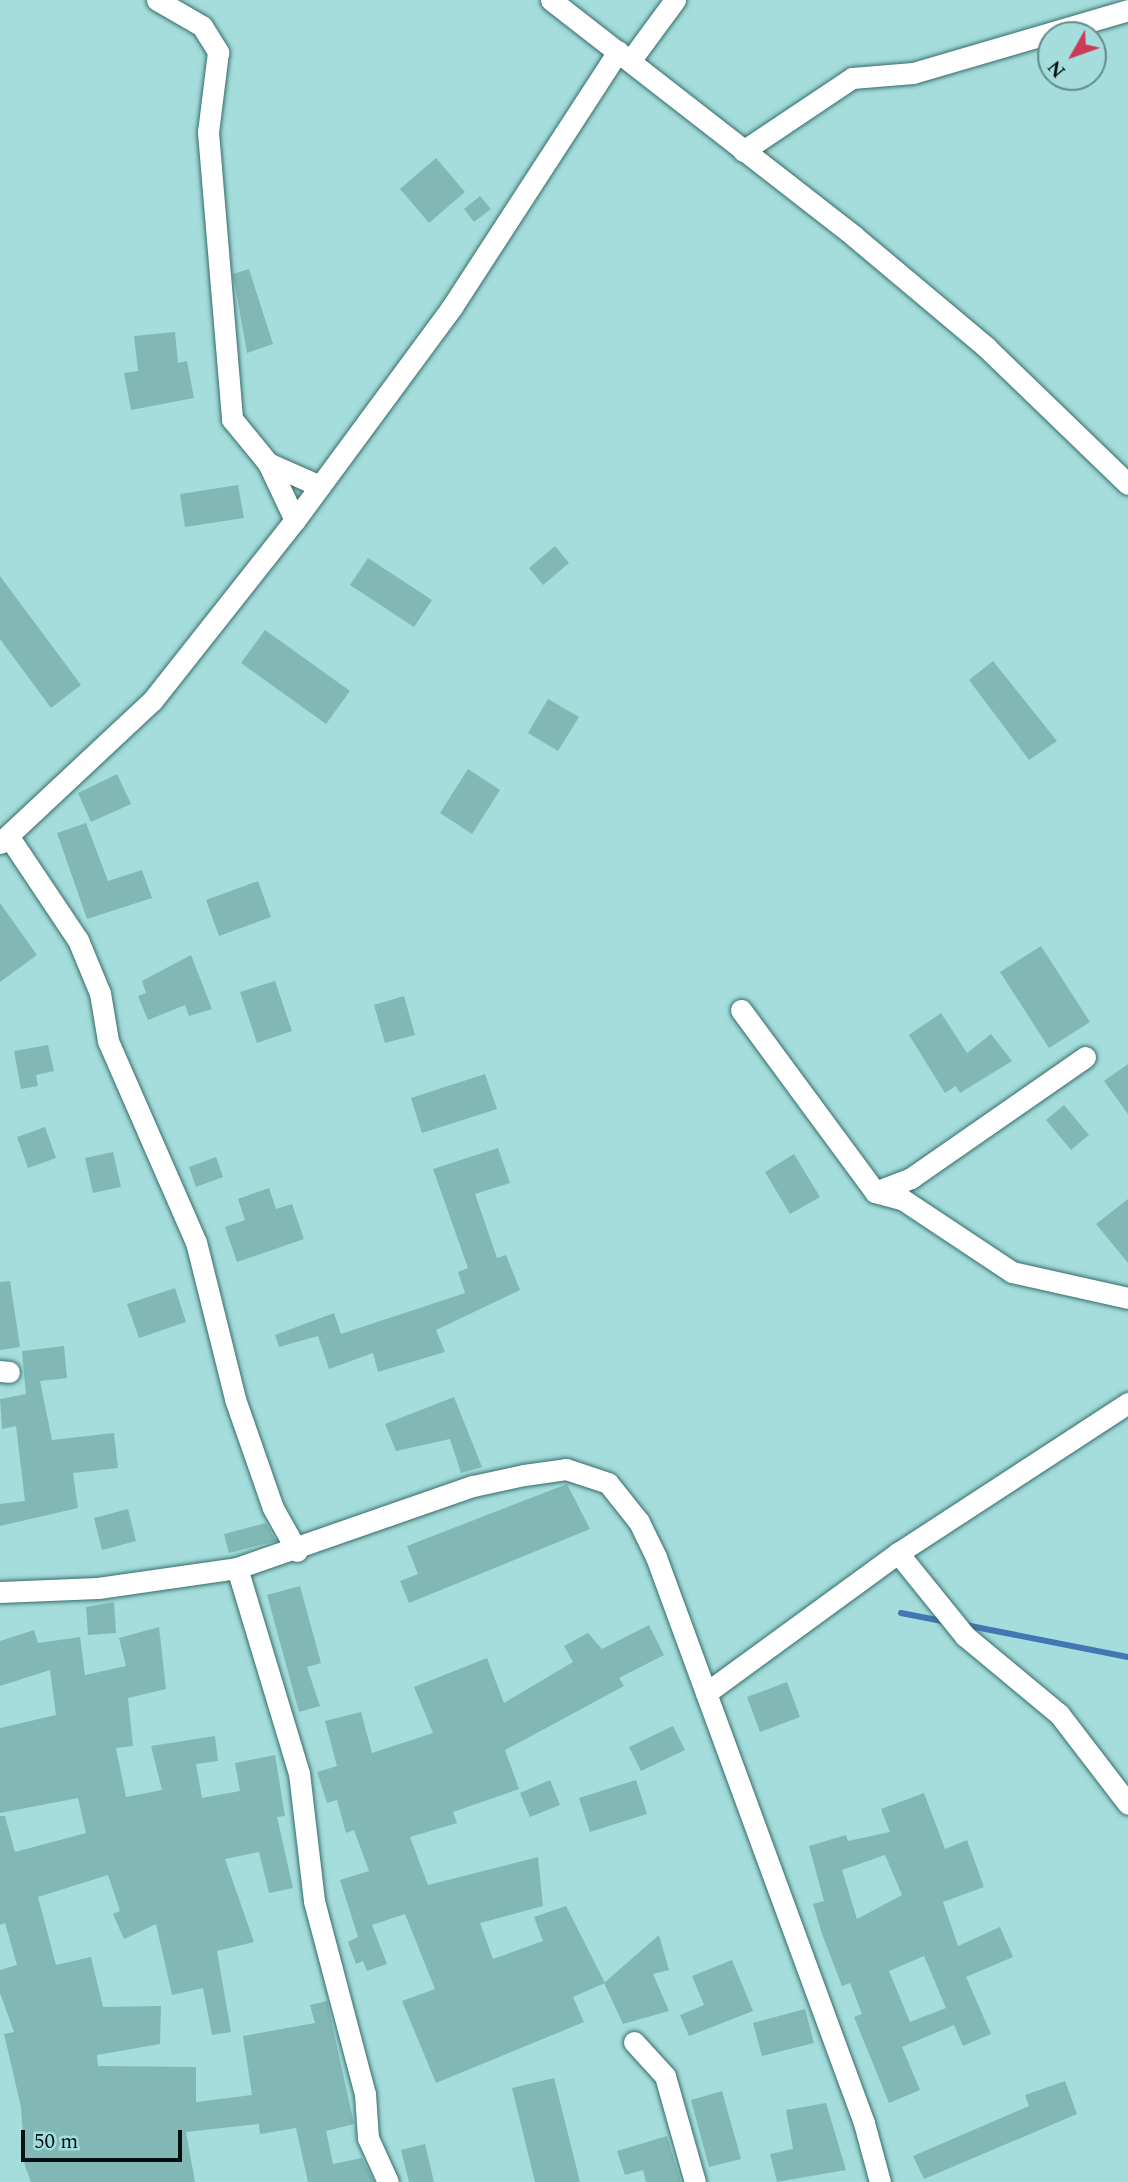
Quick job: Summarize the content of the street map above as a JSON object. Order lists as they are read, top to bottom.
{
  "scale_bar": "50 m",
  "north": "bottom left"
}
